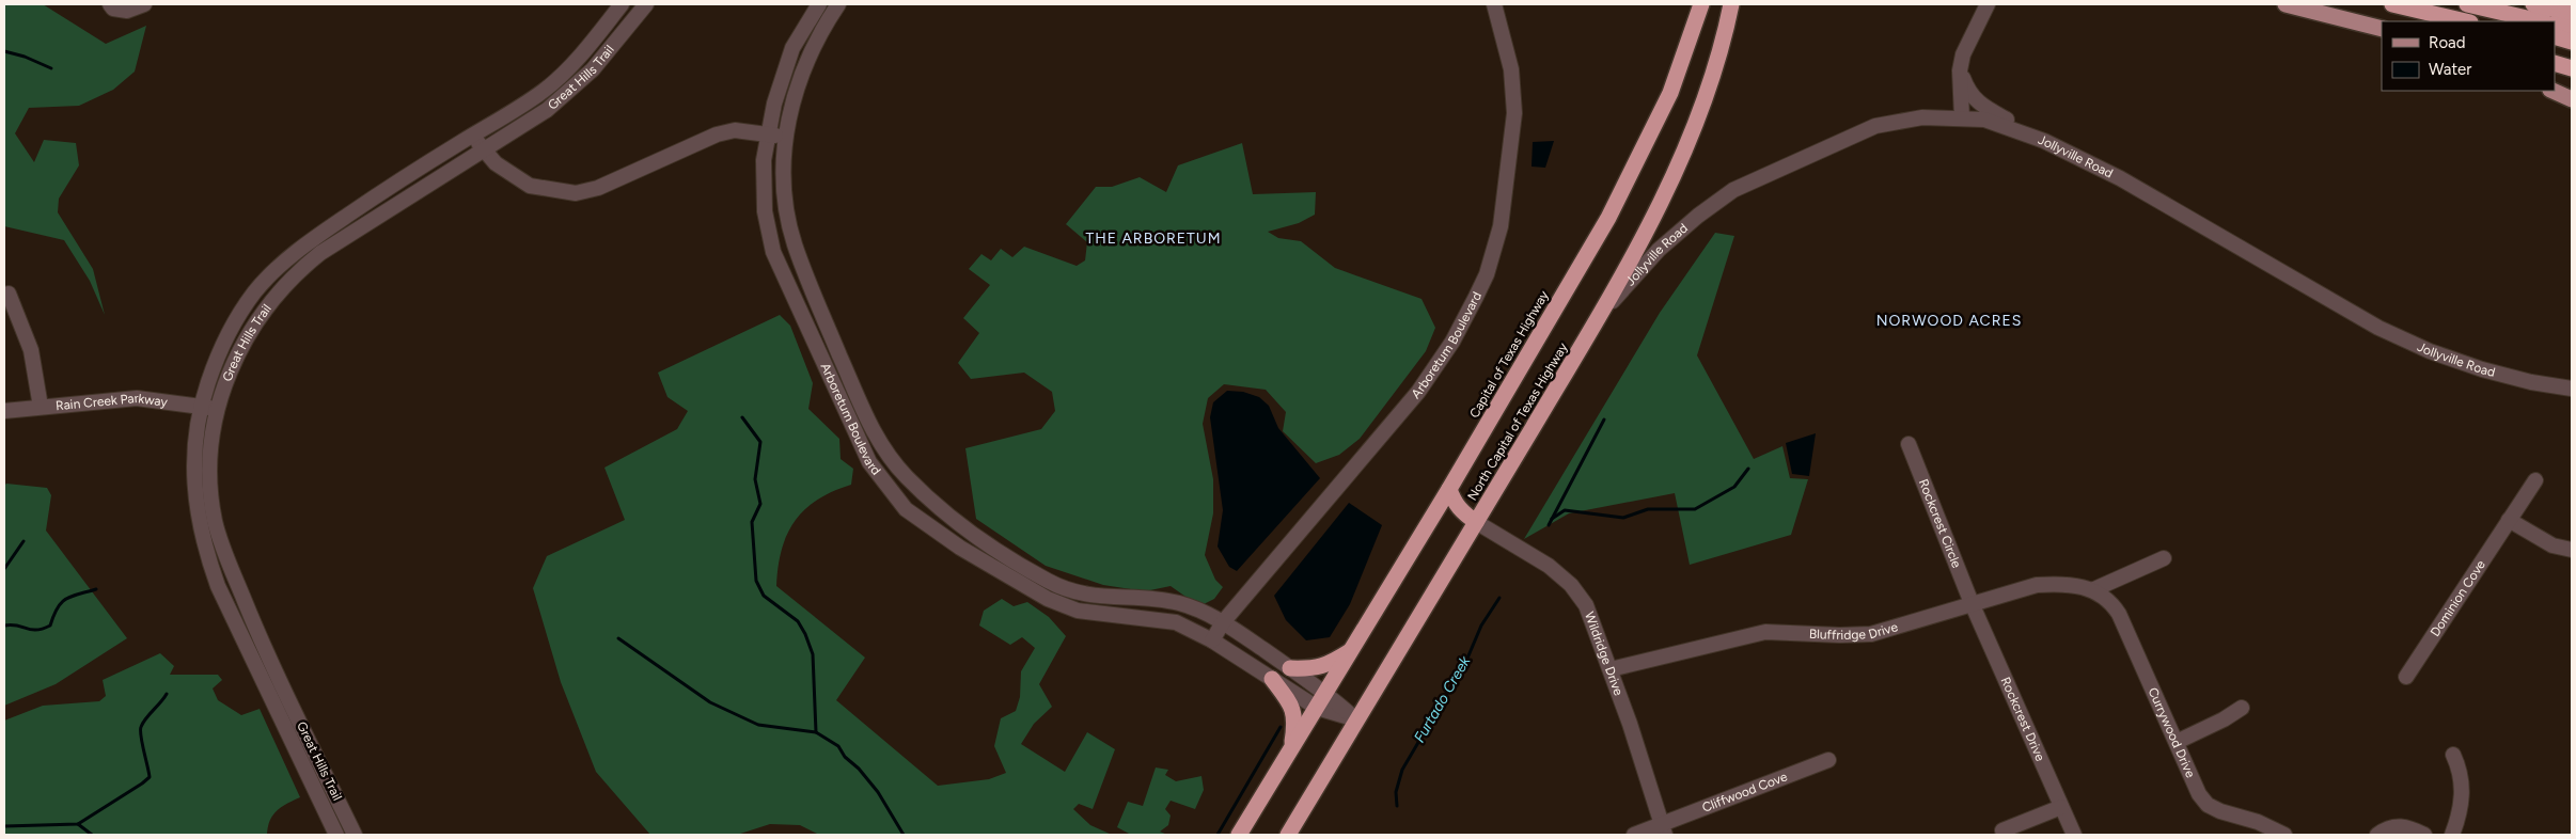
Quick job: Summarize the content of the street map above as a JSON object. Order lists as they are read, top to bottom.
{
  "streets": {
    "highway": ["Capital of Texas Highway", "North Capital of Texas Highway"],
    "street": [
      "Great Hills Trail",
      "Jollyville Road",
      "Arboretum Boulevard",
      "Rain Creek Parkway",
      "Rockcrest Circle",
      "Dominion Cove",
      "Bluffridge Drive",
      "Wildridge Drive",
      "Rockcrest Drive",
      "Currywood Drive",
      "Cliffwood Cove"
    ]
  },
  "crossings": [
    ["Great Hills Trail", "Rain Creek Parkway"],
    ["Jollyville Road", "North Capital of Texas Highway"],
    ["Arboretum Boulevard", "Capital of Texas Highway"],
    ["Arboretum Boulevard", "North Capital of Texas Highway"],
    ["North Capital of Texas Highway", "Wildridge Drive"],
    ["Rockcrest Circle", "Bluffridge Drive"],
    ["Rockcrest Circle", "Rockcrest Drive"],
    ["Bluffridge Drive", "Wildridge Drive"],
    ["Bluffridge Drive", "Rockcrest Drive"],
    ["Bluffridge Drive", "Currywood Drive"],
    ["Wildridge Drive", "Cliffwood Cove"]
  ],
  "districts": ["THE ARBORETUM", "NORWOOD ACRES"],
  "water": ["Furtado Creek"],
  "legend": ["Road", "Water"]
}
